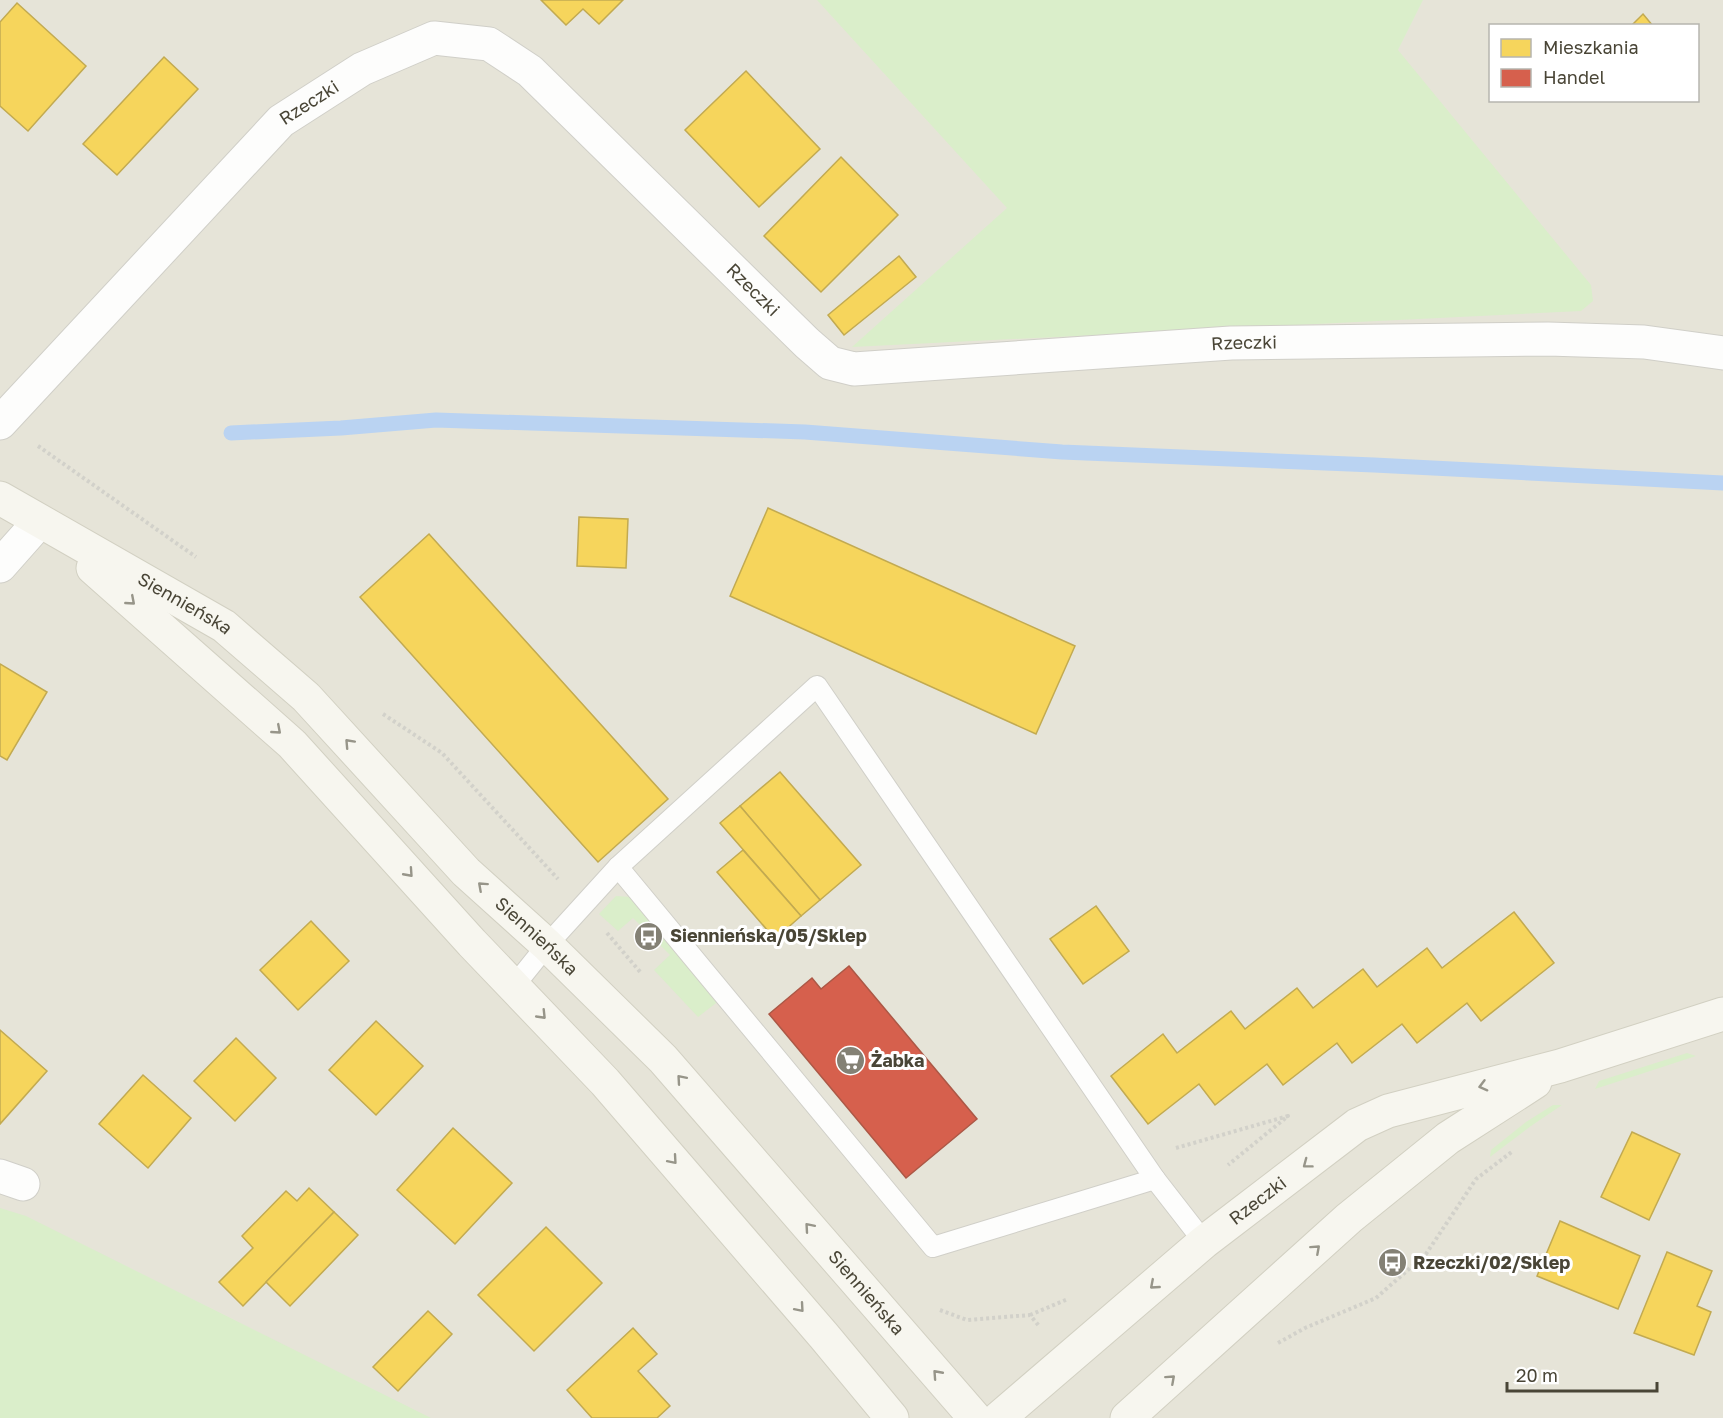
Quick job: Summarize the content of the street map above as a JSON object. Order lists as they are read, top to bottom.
{
  "streets": {
    "main road": ["Rzeczki", "Siennieńska"]
  },
  "places": {
    "bus stop": ["Siennieńska/05/Sklep", "Rzeczki/02/Sklep"],
    "supermarket": ["Żabka"]
  },
  "legend": ["Mieszkania", "Handel"],
  "scale_bar": "20 m"
}
